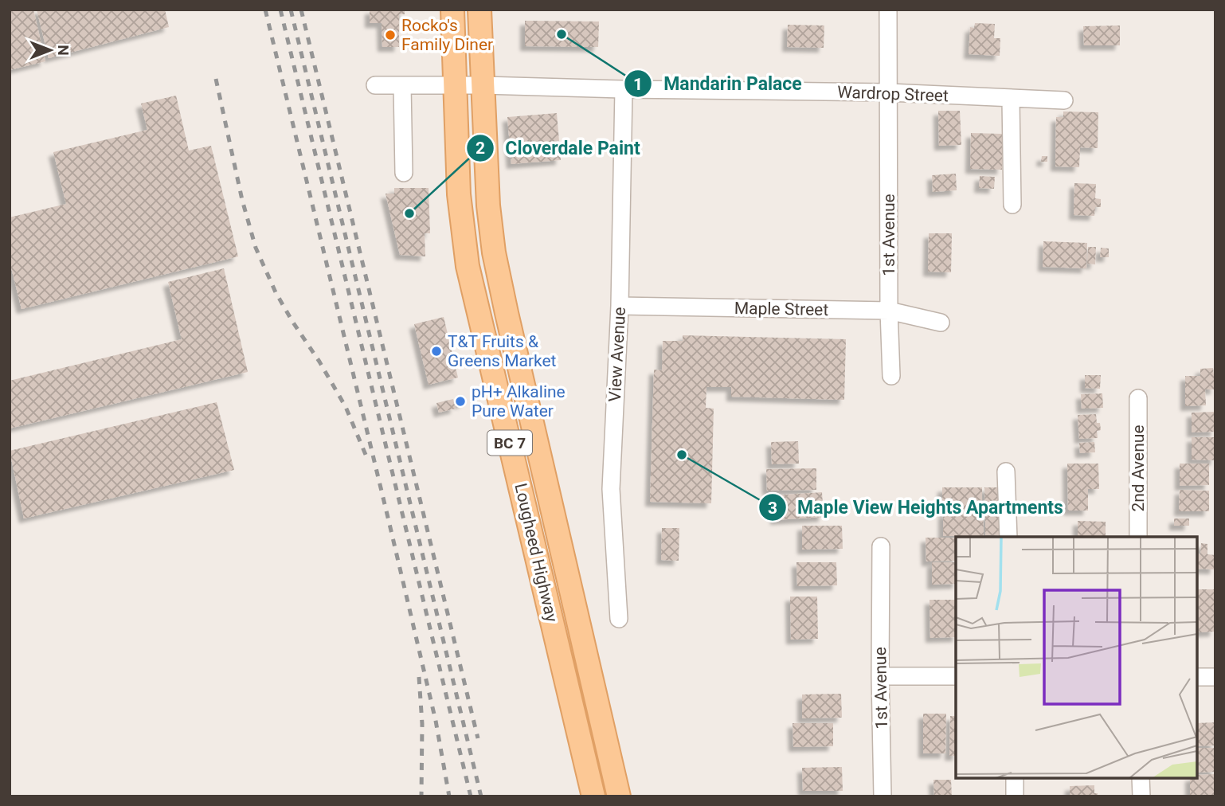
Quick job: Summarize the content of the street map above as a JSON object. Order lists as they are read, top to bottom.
{
  "streets": {
    "main road": ["BC 7", "Lougheed Highway"],
    "street": [
      "Wardrop Street",
      "1st Avenue",
      "Maple Street",
      "View Avenue",
      "2nd Avenue"
    ]
  },
  "crossings": [
    ["Wardrop Street", "1st Avenue"],
    ["Wardrop Street", "View Avenue"],
    ["Wardrop Street", "Lougheed Highway"],
    ["1st Avenue", "Maple Street"],
    ["Maple Street", "View Avenue"]
  ],
  "places": [
    "Mandarin Palace",
    "Rocko's Family Diner",
    "Cloverdale Paint",
    "T&T Fruits & Greens Market",
    "pH+ Alkaline Pure Water",
    "Maple View Heights Apartments"
  ],
  "north": "right"
}
